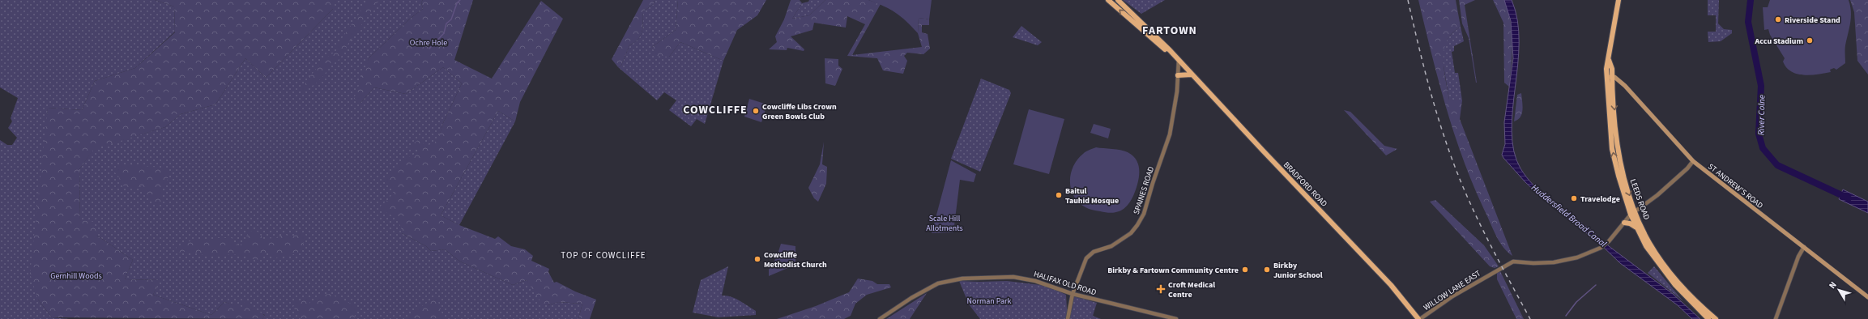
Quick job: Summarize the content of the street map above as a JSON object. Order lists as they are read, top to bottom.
{
  "streets": {
    "main road": ["BRADFORD ROAD", "ST ANDREW'S ROAD", "LEEDS ROAD"],
    "street": ["SPAINES ROAD", "HALIFAX OLD ROAD", "WILLOW LANE EAST"]
  },
  "crossings": [
    ["BRADFORD ROAD", "SPAINES ROAD"],
    ["BRADFORD ROAD", "WILLOW LANE EAST"],
    ["ST ANDREW'S ROAD", "LEEDS ROAD"],
    ["ST ANDREW'S ROAD", "WILLOW LANE EAST"],
    ["SPAINES ROAD", "HALIFAX OLD ROAD"],
    ["LEEDS ROAD", "WILLOW LANE EAST"]
  ],
  "districts": ["FARTOWN", "COWCLIFFE", "TOP OF COWCLIFFE"],
  "water": ["River Colne", "Huddersfield Broad Canal"],
  "parks": [
    "Ochre Hole",
    "Scale Hill Allotments",
    "Gernhill Woods",
    "Norman Park"
  ],
  "places": {
    "other": [
      "Riverside Stand",
      "Accu Stadium",
      "Cowcliffe Libs Crown Green Bowls Club",
      "Baitul Tauhid Mosque",
      "Travelodge",
      "Cowcliffe Methodist Church",
      "Birkby & Fartown Community Centre",
      "Birkby Junior School"
    ],
    "health": ["Croft Medical Centre"]
  },
  "north": "top left"
}
